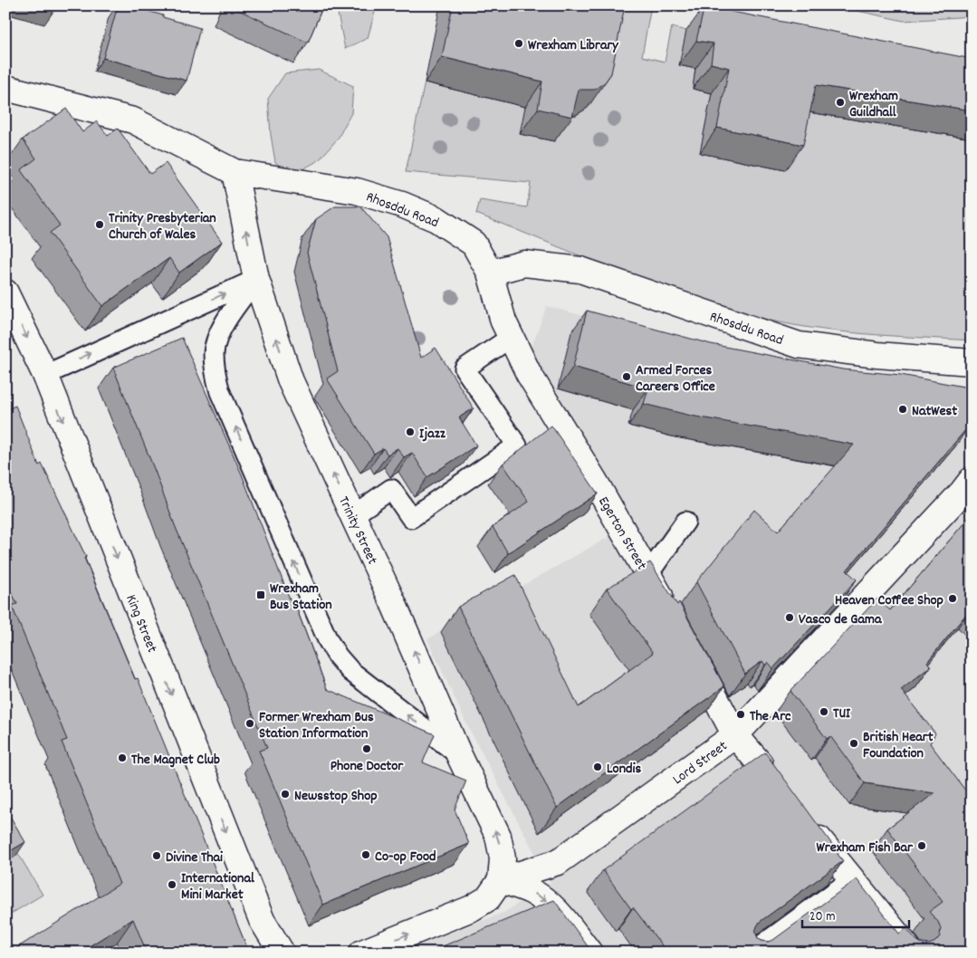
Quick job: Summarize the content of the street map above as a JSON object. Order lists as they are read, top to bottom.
{
  "streets": {
    "street": [
      "Rhosddu Road",
      "Trinity Street",
      "Egerton Street",
      "King Street",
      "Lord Street"
    ]
  },
  "crossings": [
    ["Rhosddu Road", "Trinity Street"],
    ["Rhosddu Road", "Egerton Street"],
    ["Trinity Street", "Lord Street"]
  ],
  "one_way": ["Trinity Street", "King Street"],
  "places": {
    "other": [
      "Wrexham Library",
      "Wrexham Guildhall",
      "Trinity Presbyterian Church of Wales",
      "Armed Forces Careers Office",
      "NatWest",
      "Ijazz",
      "Heaven Coffee Shop",
      "Vasco de Gama",
      "TUI",
      "The Arc",
      "Former Wrexham Bus Station Information",
      "British Heart Foundation",
      "Phone Doctor",
      "The Magnet Club",
      "Londis",
      "Newsstop Shop",
      "Wrexham Fish Bar",
      "Co-op Food",
      "Divine Thai",
      "International Mini Market"
    ],
    "transit": ["Wrexham Bus Station"]
  },
  "scale_bar": "20 m"
}
